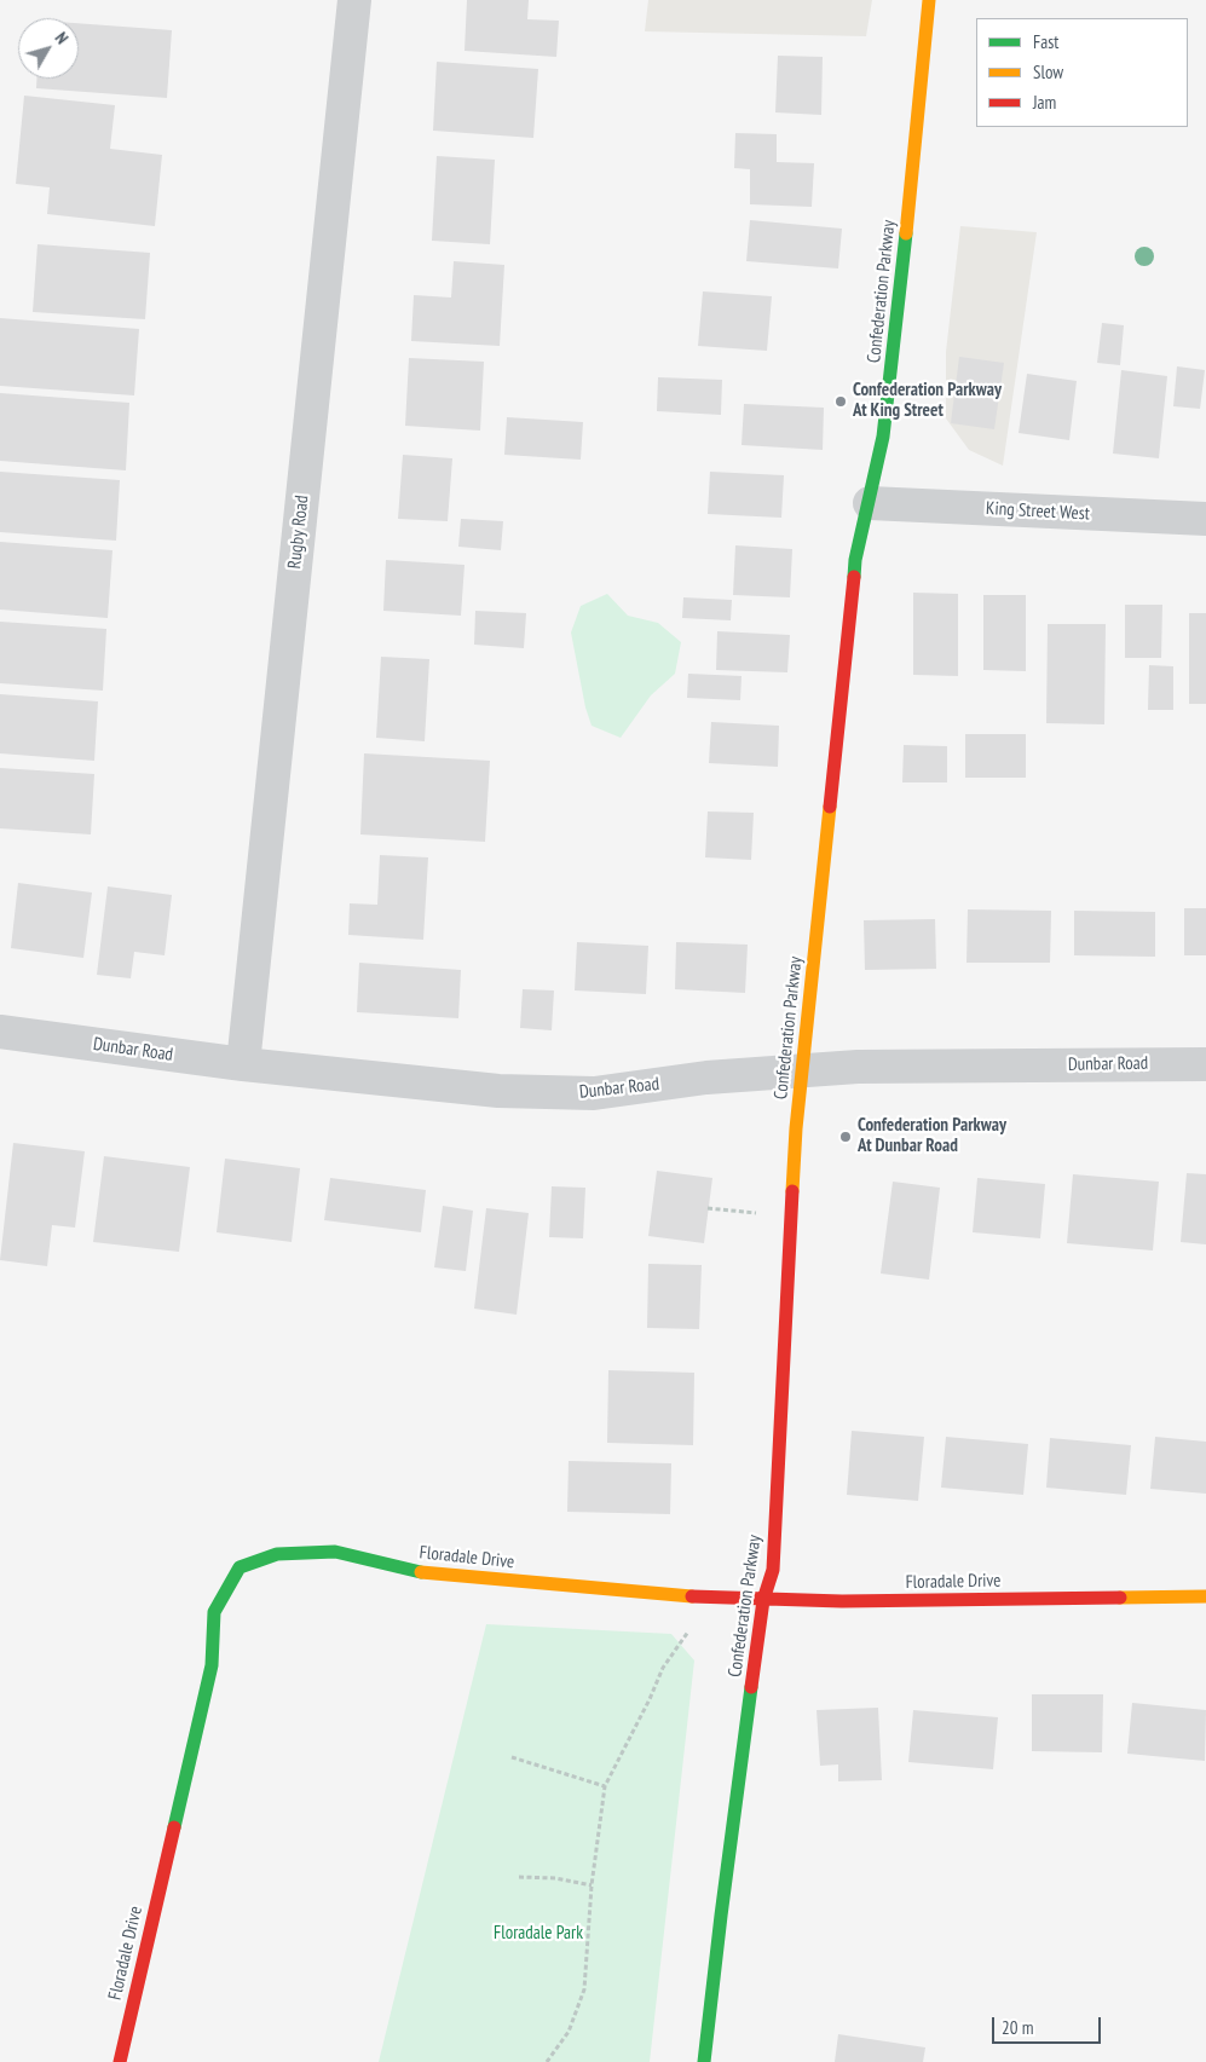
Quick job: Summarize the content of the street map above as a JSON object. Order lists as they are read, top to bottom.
{
  "streets": {
    "street": [
      "Confederation Parkway",
      "King Street West",
      "Rugby Road",
      "Dunbar Road",
      "Floradale Drive"
    ]
  },
  "crossings": [
    ["Confederation Parkway", "King Street West"],
    ["Confederation Parkway", "Dunbar Road"],
    ["Confederation Parkway", "Floradale Drive"],
    ["Rugby Road", "Dunbar Road"]
  ],
  "parks": ["Floradale Park"],
  "places": ["Confederation Parkway At King Street", "Confederation Parkway At Dunbar Road"],
  "legend": ["Fast", "Slow", "Jam"],
  "scale_bar": "20 m",
  "north": "top right"
}
